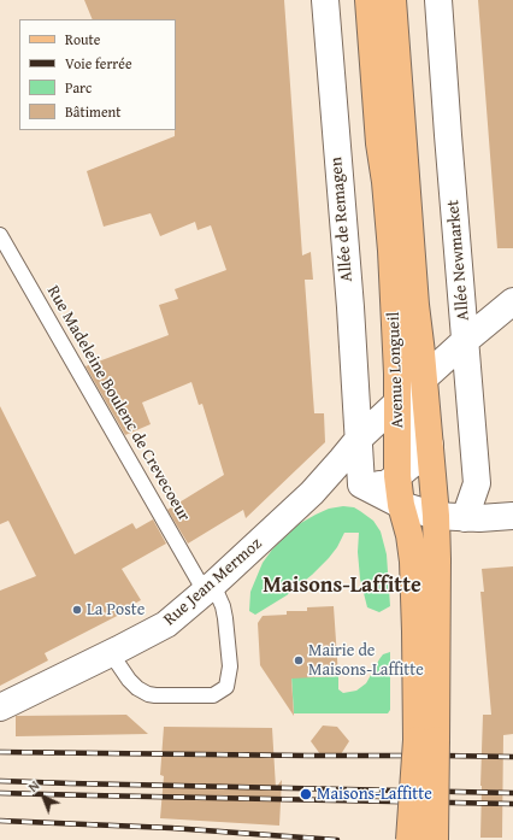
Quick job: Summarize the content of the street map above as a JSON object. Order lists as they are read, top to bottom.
{
  "streets": {
    "main road": ["Avenue Longueil"],
    "street": ["Allée de Remagen", "Allée Newmarket", "Rue Jean Mermoz"],
    "lane": ["Rue Madeleine Boulenc de Crevecoeur"]
  },
  "crossings": [
    ["Allée de Remagen", "Rue Jean Mermoz"],
    ["Allée Newmarket", "Rue Jean Mermoz"],
    ["Avenue Longueil", "Rue Jean Mermoz"],
    ["Rue Madeleine Boulenc de Crevecoeur", "Rue Jean Mermoz"]
  ],
  "districts": ["Maisons-Laffitte"],
  "places": ["La Poste", "Mairie de Maisons-Laffitte", "Maisons-Laffitte"],
  "legend": [
    "Route",
    "Voie ferrée",
    "Parc",
    "Bâtiment"
  ],
  "north": "top left"
}
